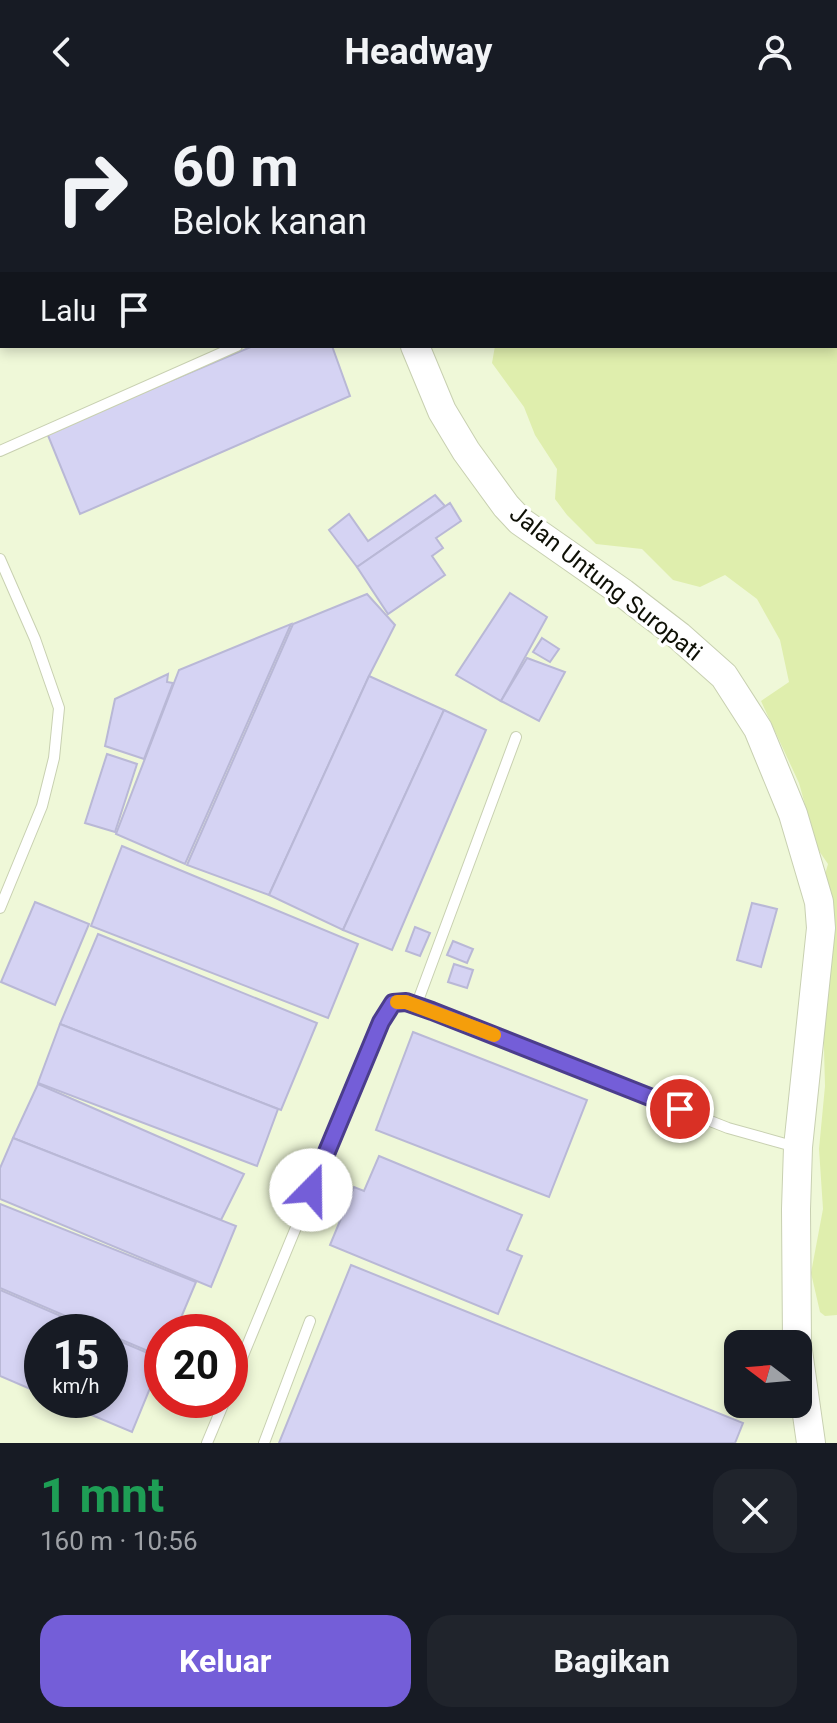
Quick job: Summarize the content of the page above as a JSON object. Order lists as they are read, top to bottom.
{
  "streets": {
    "main road": ["Jalan Untung Suropati"]
  },
  "north": "left",
  "page": {
    "header": "Headway",
    "turn": ["60 m", "Belok kanan"],
    "then": "Lalu",
    "speed": "15 km/h",
    "limit": "20",
    "heading": ["1 mnt", "160 m · 10:56"],
    "buttons": ["Keluar", "Bagikan"]
  }
}
